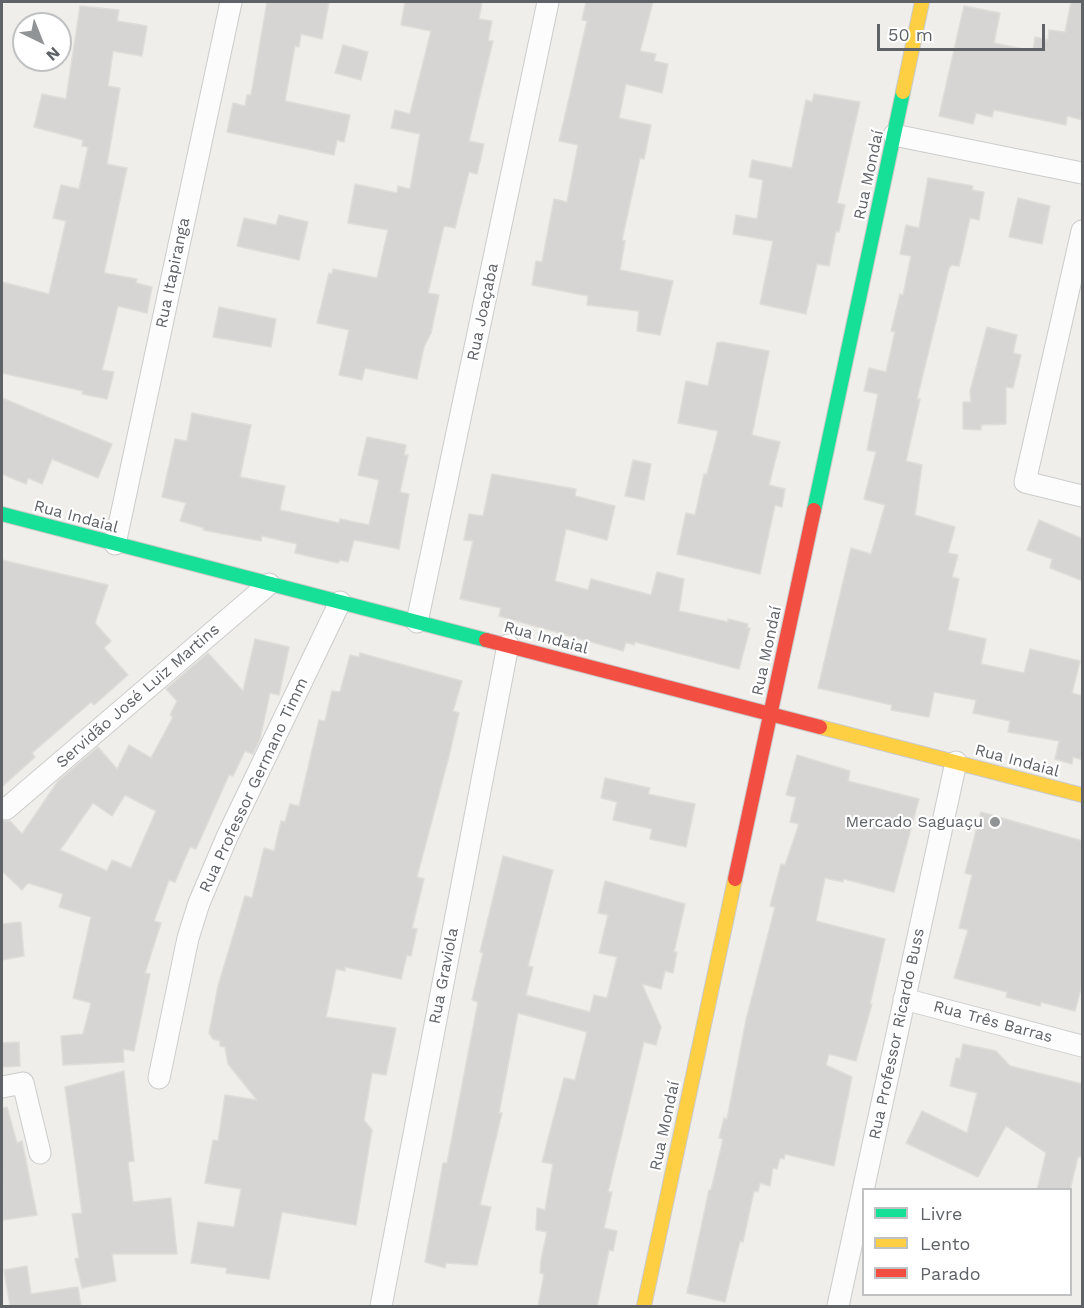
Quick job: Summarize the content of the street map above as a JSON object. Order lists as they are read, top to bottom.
{
  "streets": {
    "street": [
      "Rua Mondaí",
      "Rua Itapiranga",
      "Rua Joaçaba",
      "Rua Indaial",
      "Servidão José Luiz Martins",
      "Rua Professor Germano Timm",
      "Rua Graviola",
      "Rua Três Barras",
      "Rua Professor Ricardo Buss"
    ]
  },
  "crossings": [
    ["Rua Mondaí", "Rua Indaial"],
    ["Rua Itapiranga", "Rua Indaial"],
    ["Rua Joaçaba", "Rua Indaial"],
    ["Rua Indaial", "Servidão José Luiz Martins"],
    ["Rua Indaial", "Rua Professor Germano Timm"],
    ["Rua Indaial", "Rua Graviola"],
    ["Rua Indaial", "Rua Professor Ricardo Buss"],
    ["Rua Três Barras", "Rua Professor Ricardo Buss"]
  ],
  "places": ["Mercado Saguaçu"],
  "legend": ["Livre", "Lento", "Parado"],
  "scale_bar": "50 m",
  "north": "bottom right"
}
